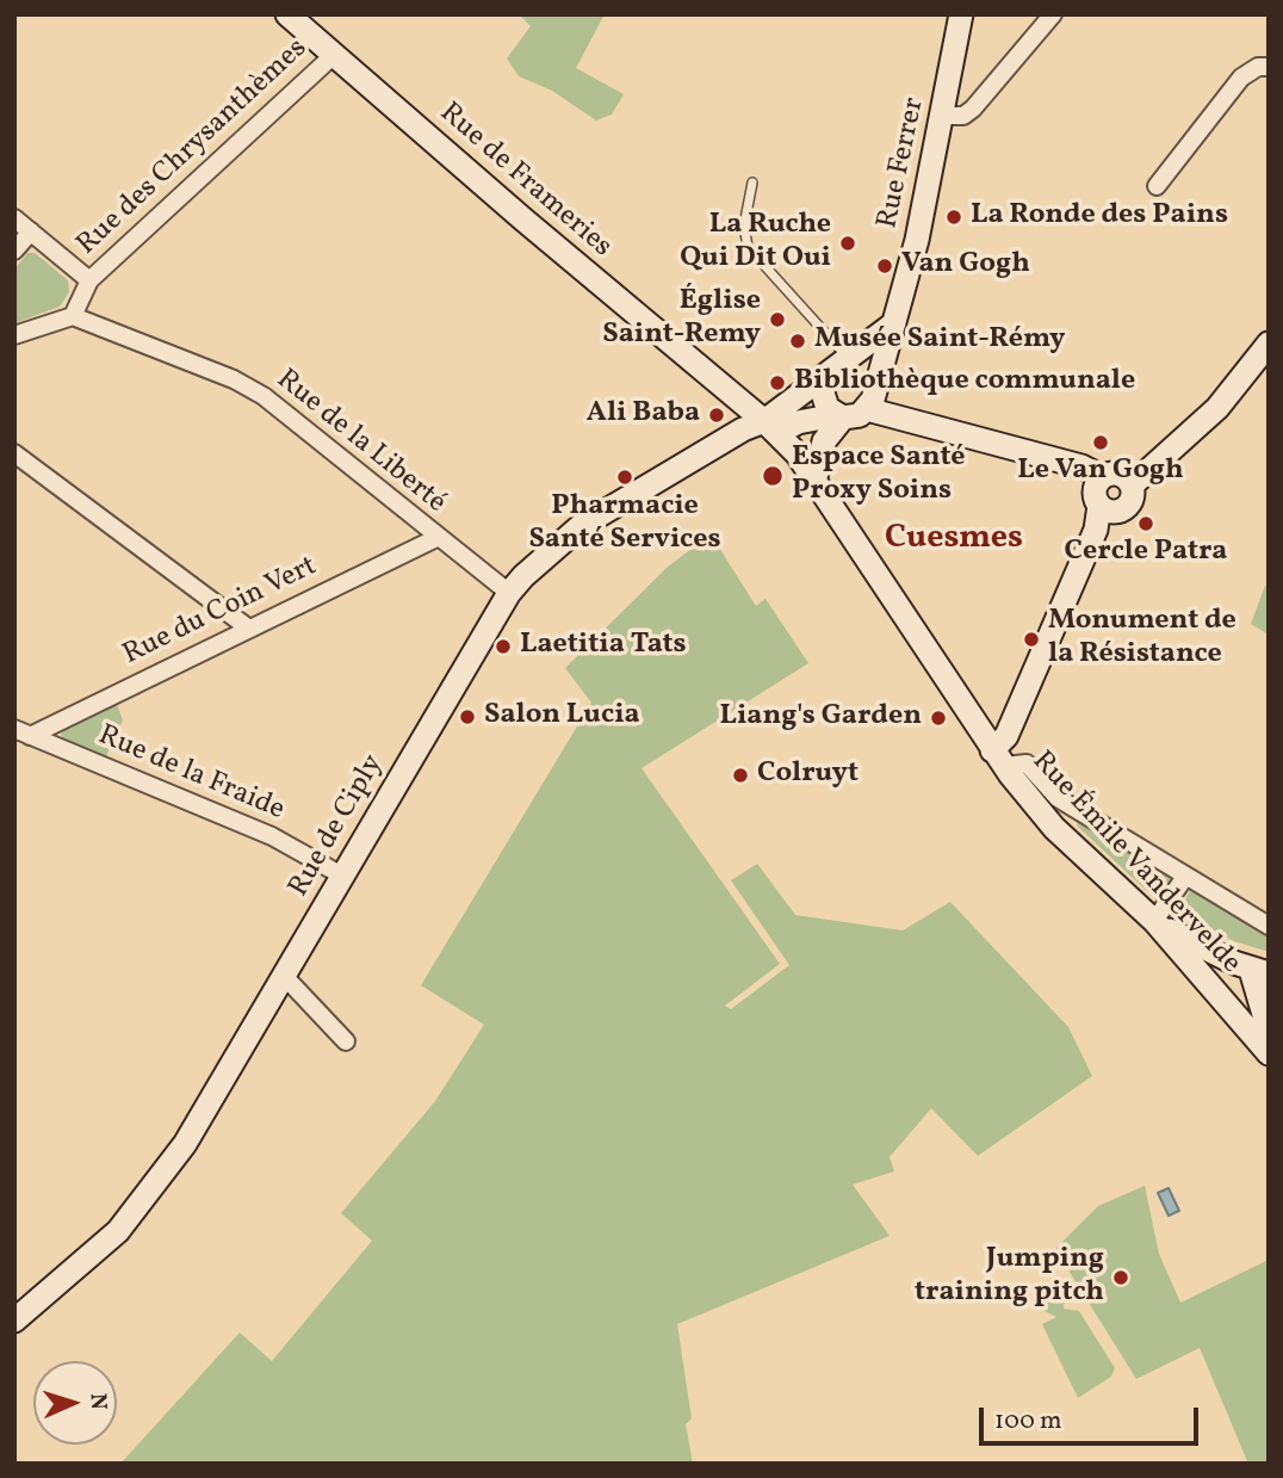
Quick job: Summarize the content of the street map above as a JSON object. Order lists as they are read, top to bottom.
{
  "streets": {
    "street": [
      "Rue des Chrysanthèmes",
      "Rue Ferrer",
      "Rue de Frameries",
      "Rue de la Liberté",
      "Rue du Coin Vert",
      "Rue de la Fraide",
      "Rue de Ciply",
      "Rue Émile Vandervelde"
    ]
  },
  "crossings": [
    ["Rue des Chrysanthèmes", "Rue de Frameries"],
    ["Rue des Chrysanthèmes", "Rue de la Liberté"],
    ["Rue de Frameries", "Rue de Ciply"],
    ["Rue de Frameries", "Rue Émile Vandervelde"],
    ["Rue de la Liberté", "Rue du Coin Vert"],
    ["Rue de la Liberté", "Rue de Ciply"],
    ["Rue du Coin Vert", "Rue de la Fraide"],
    ["Rue de la Fraide", "Rue de Ciply"]
  ],
  "districts": ["Cuesmes"],
  "places": [
    "La Ronde des Pains",
    "La Ruche Qui Dit Oui",
    "Van Gogh",
    "Église Saint-Remy",
    "Musée Saint-Rémy",
    "Bibliothèque communale",
    "Ali Baba",
    "Le Van Gogh",
    "Espace Santé Proxy Soins",
    "Pharmacie Santé Services",
    "Cercle Patra",
    "Monument de la Résistance",
    "Laetitia Tats",
    "Salon Lucia",
    "Liang's Garden",
    "Colruyt",
    "Jumping training pitch"
  ],
  "scale_bar": "100 m",
  "north": "right"
}
